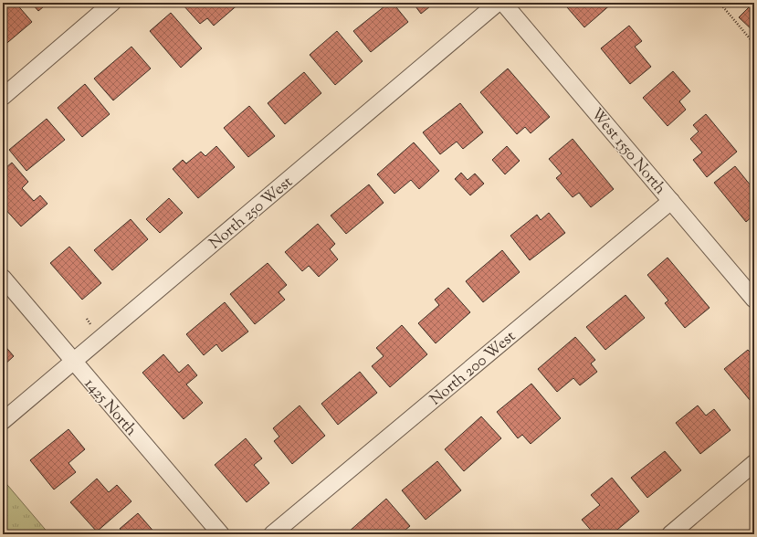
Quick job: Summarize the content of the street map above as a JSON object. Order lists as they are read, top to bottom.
{
  "streets": {
    "street": [
      "West 1550 North",
      "North 250 West",
      "North 200 West",
      "1425 North"
    ]
  },
  "crossings": [
    ["West 1550 North", "North 200 West"],
    ["North 250 West", "1425 North"]
  ]
}
